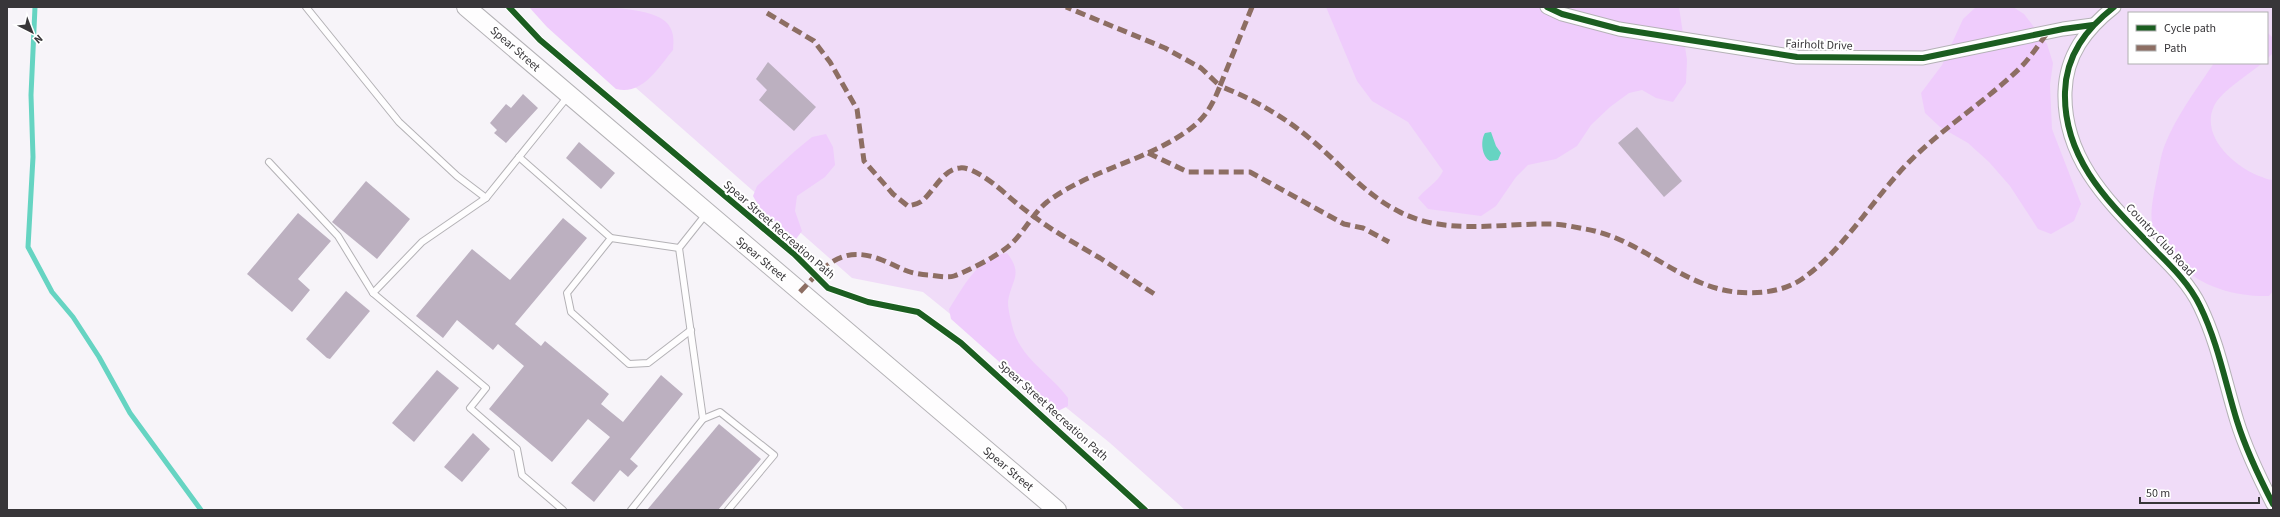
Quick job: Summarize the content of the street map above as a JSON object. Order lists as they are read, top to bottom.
{
  "streets": {
    "main road": ["Spear Street"],
    "street": ["Fairholt Drive", "Country Club Road"],
    "cycle path": ["Spear Street Recreation Path"]
  },
  "crossings": [
    ["Fairholt Drive", "Country Club Road"]
  ],
  "legend": ["Cycle path", "Path"],
  "scale_bar": "50 m",
  "north": "bottom right"
}
